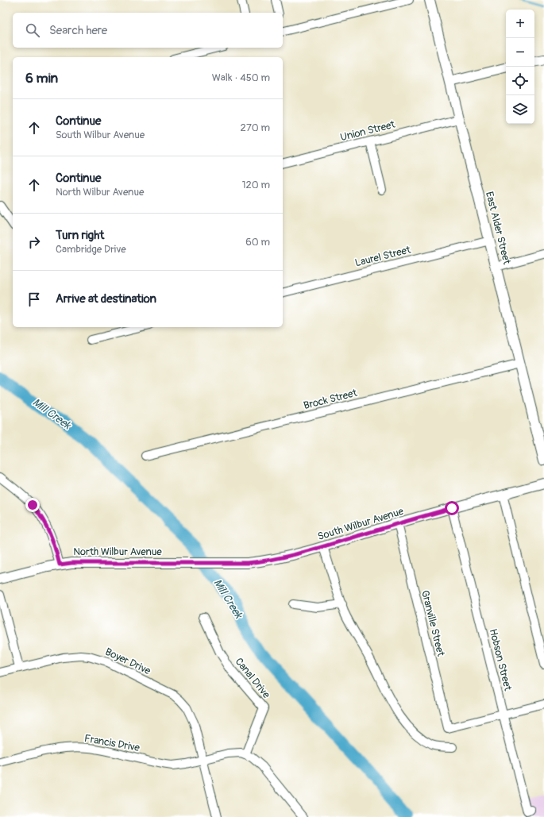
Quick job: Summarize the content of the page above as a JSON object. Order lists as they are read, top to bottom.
{
  "streets": {
    "main road": ["East Alder Street", "South Wilbur Avenue", "North Wilbur Avenue"],
    "street": [
      "Union Street",
      "Laurel Street",
      "Brock Street",
      "Granville Street",
      "Hobson Street",
      "Boyer Drive",
      "Canal Drive",
      "Francis Drive"
    ]
  },
  "crossings": [
    ["Union Street", "East Alder Street"],
    ["East Alder Street", "Laurel Street"],
    ["East Alder Street", "Brock Street"],
    ["South Wilbur Avenue", "North Wilbur Avenue"],
    ["South Wilbur Avenue", "Granville Street"],
    ["South Wilbur Avenue", "Hobson Street"],
    ["Granville Street", "Hobson Street"],
    ["Boyer Drive", "Francis Drive"],
    ["Canal Drive", "Francis Drive"]
  ],
  "water": ["Mill Creek"],
  "page": {
    "map_buttons": ["+", "−"],
    "search": "Search here",
    "heading": ["6 min", "Walk · 450 m"],
    "list": [
      ["Continue", "South Wilbur Avenue", "270 m"],
      ["Continue", "North Wilbur Avenue", "120 m"],
      ["Turn right", "Cambridge Drive", "60 m"],
      "Arrive at destination"
    ]
  }
}
